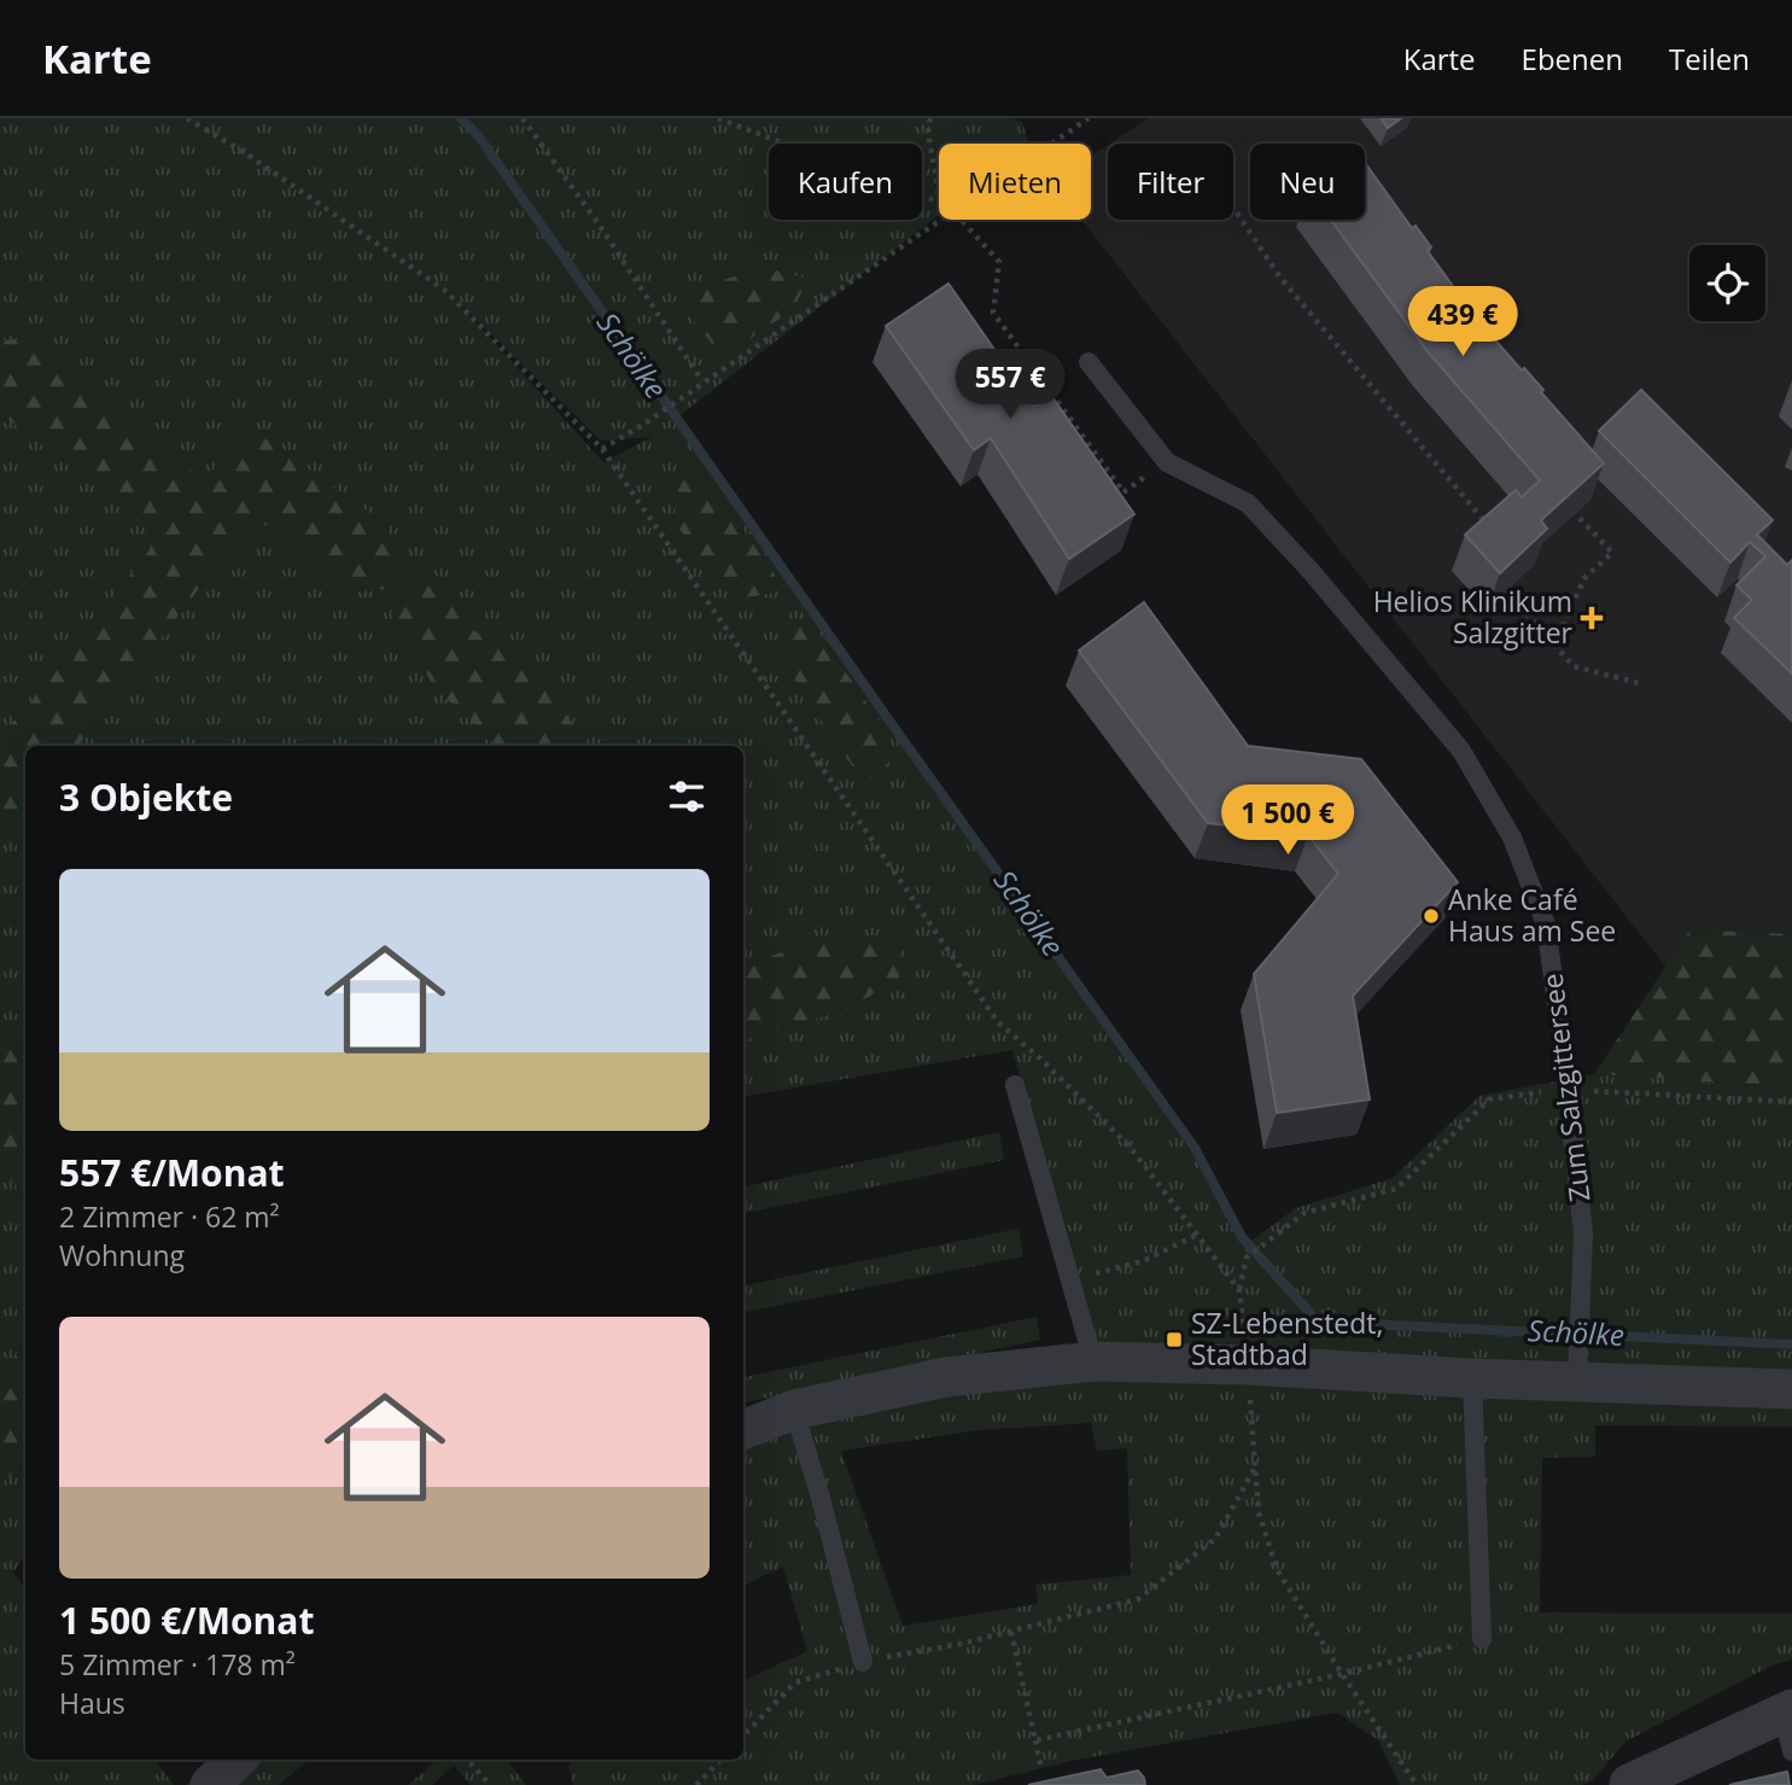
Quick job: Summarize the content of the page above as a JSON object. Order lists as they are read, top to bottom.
{
  "streets": {
    "lane": ["Zum Salzgittersee"]
  },
  "water": ["Schölke"],
  "places": {
    "health": ["Helios Klinikum Salzgitter"],
    "other": ["Anke Café Haus am See"],
    "transit": ["SZ-Lebenstedt, Stadtbad"]
  },
  "page": {
    "header": "Karte",
    "nav": ["Karte", "Ebenen", "Teilen"],
    "chip": [
      "Kaufen",
      "Mieten",
      "Filter",
      "Neu"
    ],
    "price": ["439 €", "557 €", "1 500 €"],
    "heading": "3 Objekte",
    "list": [
      {
        "name": "557 €/Monat",
        "note": "2 Zimmer · 62 m² · Wohnung"
      },
      {
        "name": "1 500 €/Monat",
        "note": "5 Zimmer · 178 m² · Haus"
      }
    ]
  }
}
